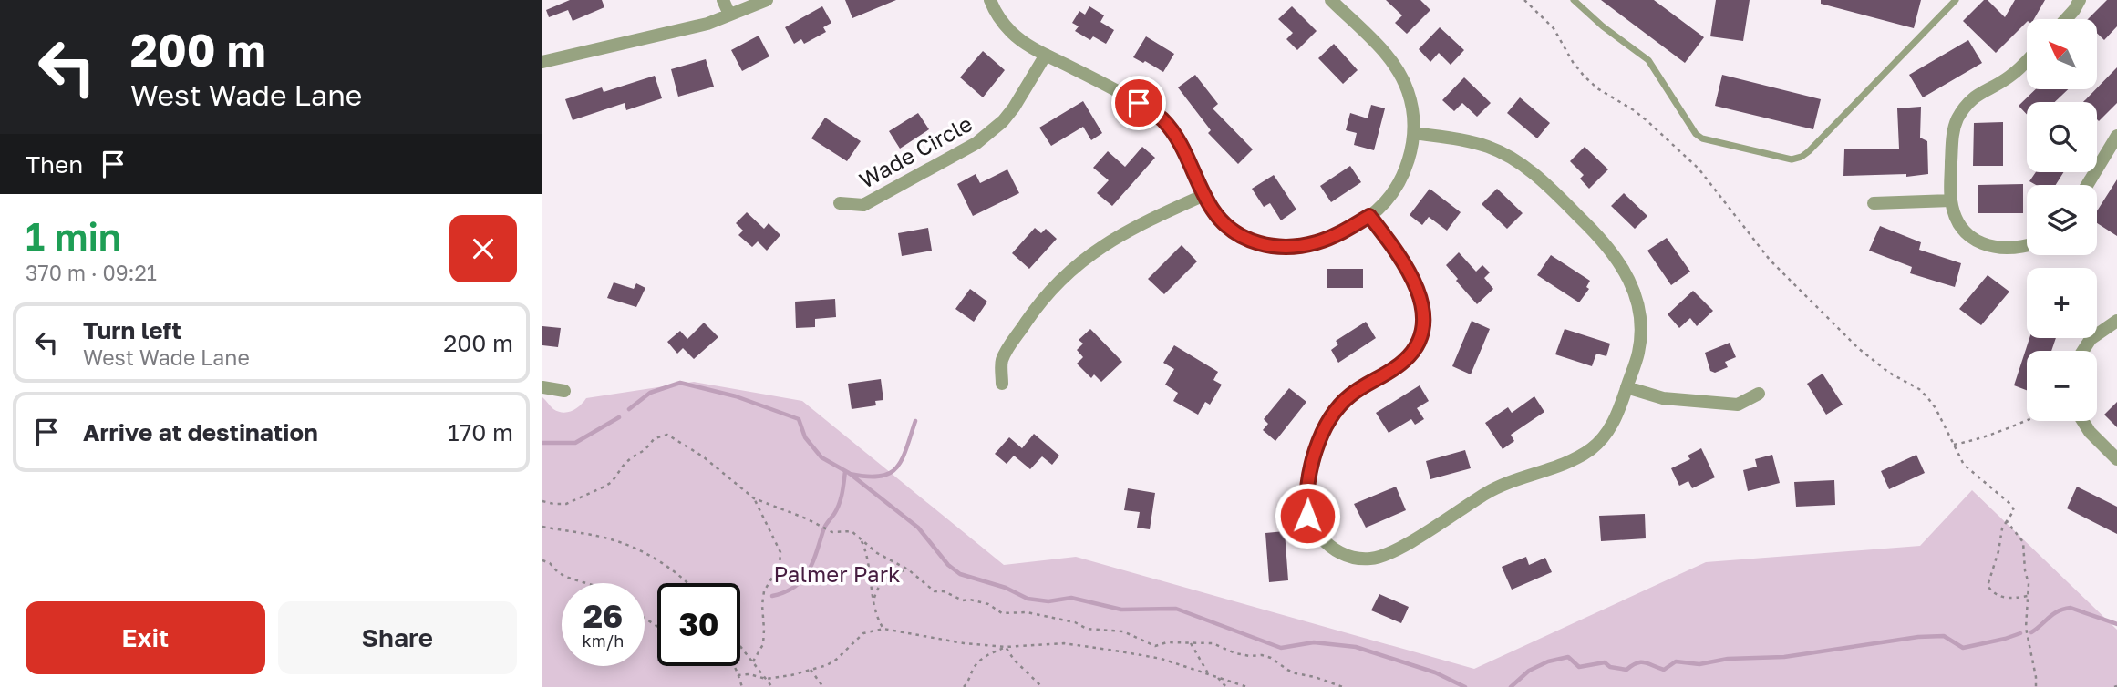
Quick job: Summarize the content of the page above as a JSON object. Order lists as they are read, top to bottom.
{
  "streets": {
    "street": ["Wade Circle"]
  },
  "parks": ["Palmer Park"],
  "north": "top left",
  "page": {
    "turn": ["200 m", "West Wade Lane"],
    "map_buttons": ["+", "−"],
    "then": "Then",
    "heading": ["1 min", "370 m · 09:21"],
    "list": [
      {
        "name": "Turn left",
        "note": "West Wade Lane",
        "value": "200 m"
      },
      {
        "name": "Arrive at destination",
        "value": "170 m"
      }
    ],
    "speed": "26 km/h",
    "limit": "30",
    "buttons": ["Exit", "Share"]
  }
}
